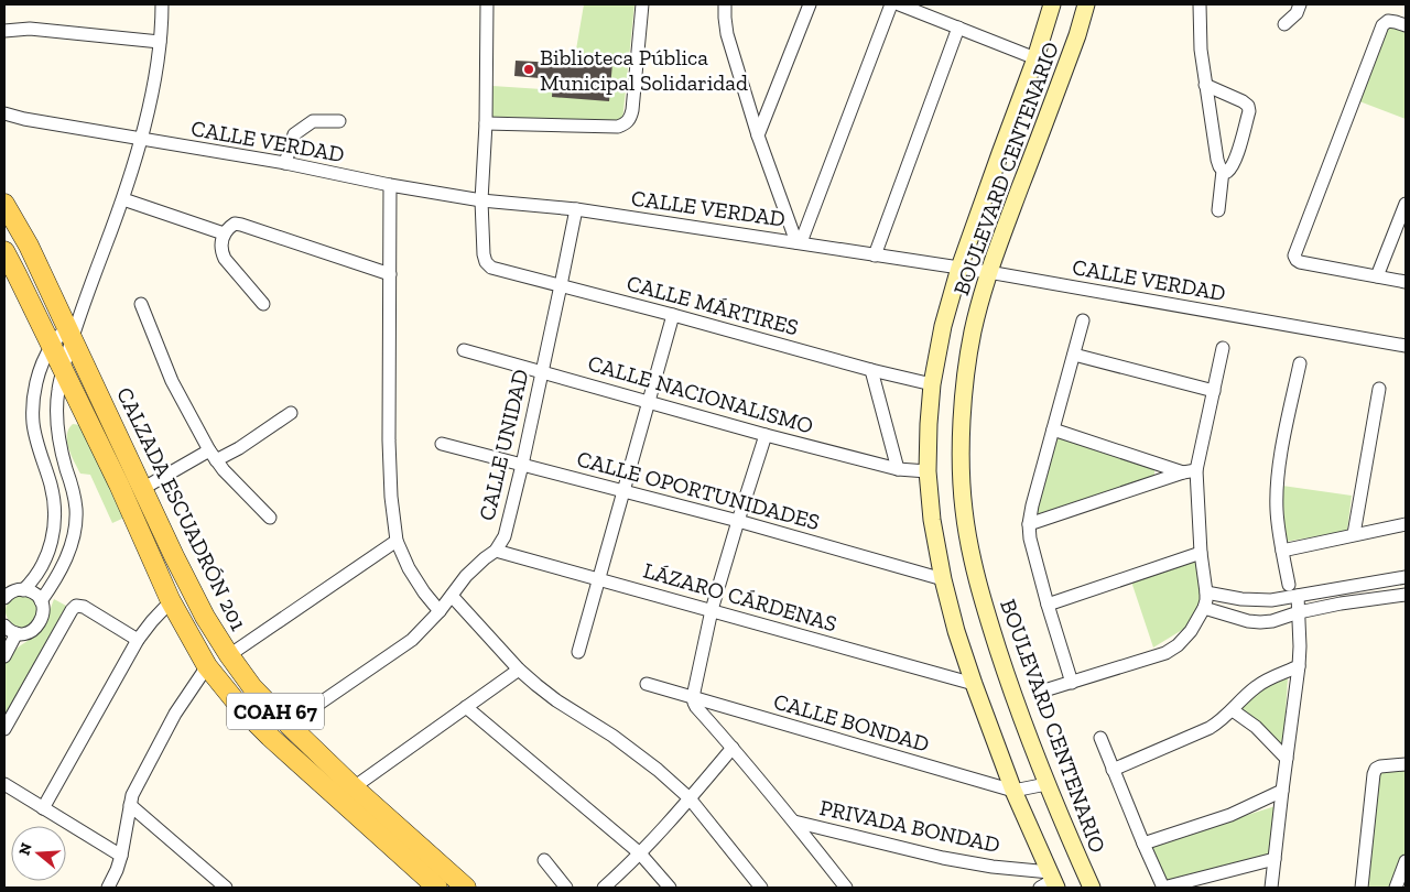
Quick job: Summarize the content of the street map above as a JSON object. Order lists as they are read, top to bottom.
{
  "streets": {
    "main road": ["BOULEVARD CENTENARIO", "CALZADA ESCUADRÓN 201", "COAH 67"],
    "street": [
      "CALLE VERDAD",
      "CALLE MÁRTIRES",
      "CALLE NACIONALISMO",
      "CALLE UNIDAD",
      "CALLE OPORTUNIDADES",
      "LÁZARO CÁRDENAS",
      "CALLE BONDAD",
      "PRIVADA BONDAD"
    ]
  },
  "crossings": [
    ["CALLE VERDAD", "BOULEVARD CENTENARIO"],
    ["CALLE VERDAD", "CALLE MÁRTIRES"],
    ["CALLE VERDAD", "CALLE UNIDAD"],
    ["BOULEVARD CENTENARIO", "CALLE MÁRTIRES"],
    ["BOULEVARD CENTENARIO", "CALLE NACIONALISMO"],
    ["BOULEVARD CENTENARIO", "CALLE OPORTUNIDADES"],
    ["BOULEVARD CENTENARIO", "LÁZARO CÁRDENAS"],
    ["BOULEVARD CENTENARIO", "CALLE BONDAD"],
    ["BOULEVARD CENTENARIO", "PRIVADA BONDAD"],
    ["CALLE MÁRTIRES", "CALLE UNIDAD"],
    ["CALLE NACIONALISMO", "CALLE UNIDAD"],
    ["CALLE UNIDAD", "CALLE OPORTUNIDADES"],
    ["CALLE UNIDAD", "CALZADA ESCUADRÓN 201"],
    ["CALLE UNIDAD", "LÁZARO CÁRDENAS"]
  ],
  "places": ["Biblioteca Pública Municipal Solidaridad"],
  "north": "left"
}
